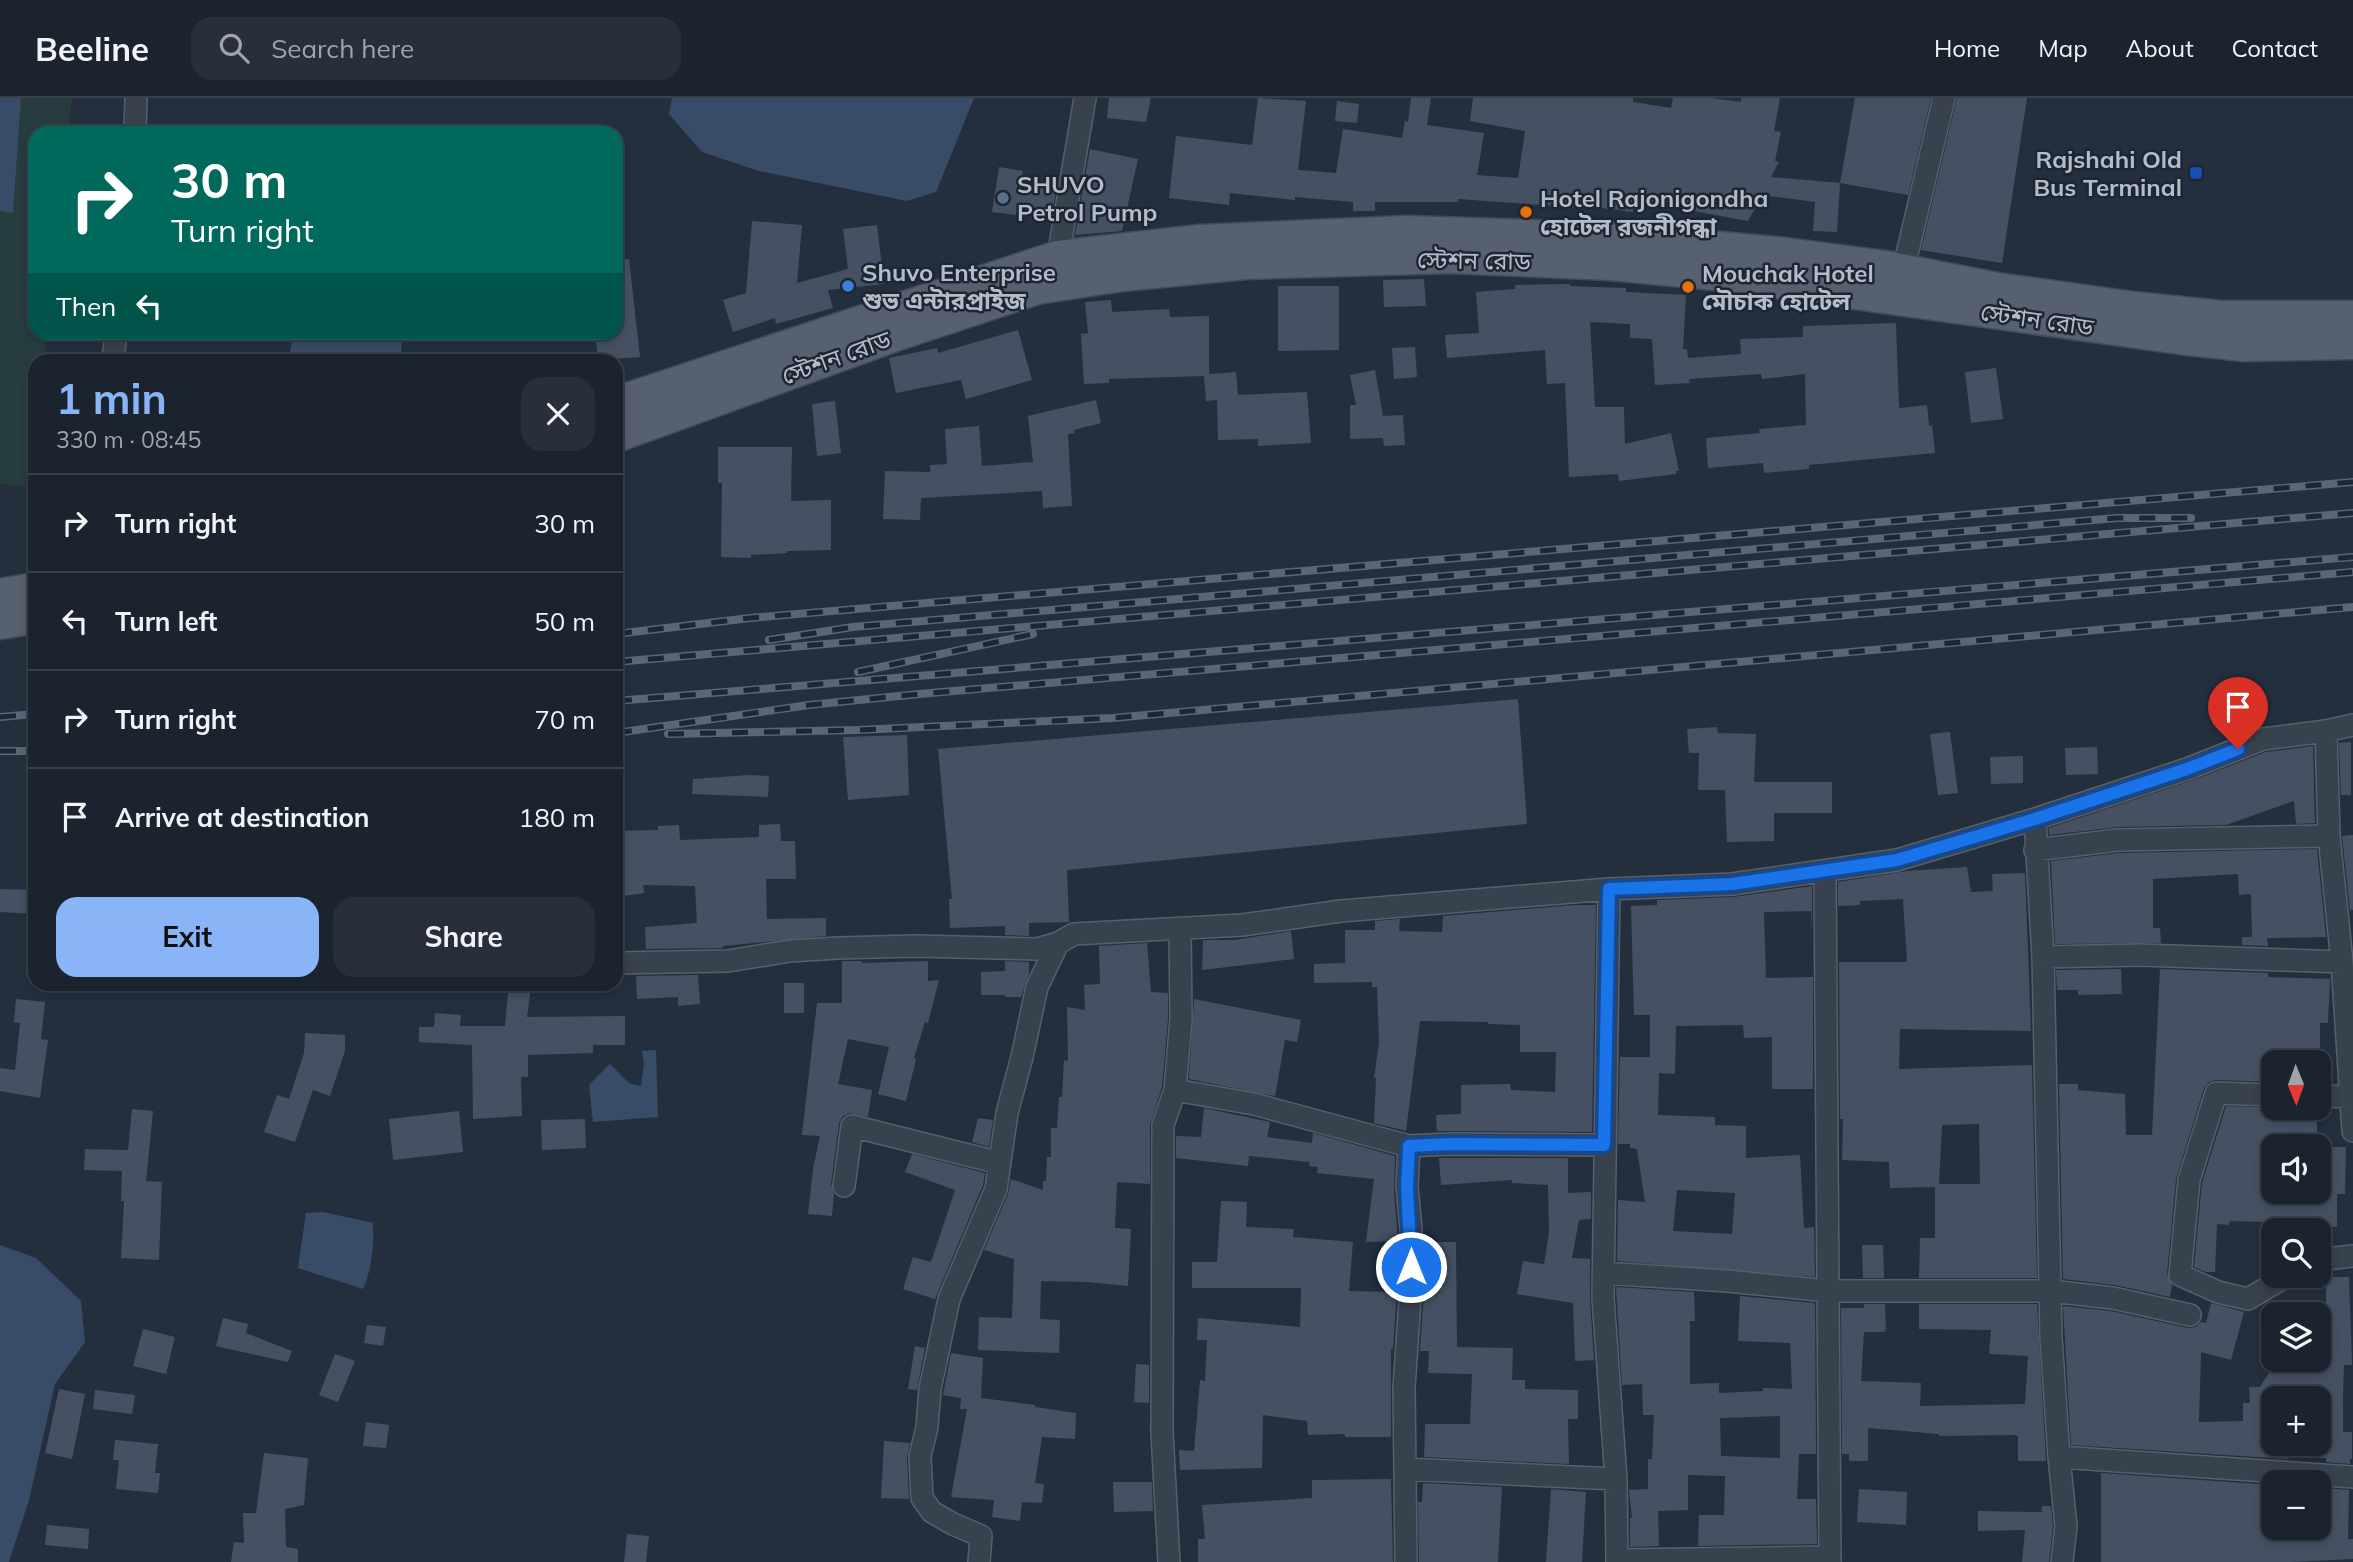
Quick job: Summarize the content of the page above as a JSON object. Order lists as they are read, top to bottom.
{
  "streets": {
    "main road": ["স্টেশন রোড"]
  },
  "places": {
    "transit": ["Rajshahi Old Bus Terminal"],
    "other": [
      "SHUVO Petrol Pump",
      "Hotel Rajonigondha হোটেল রজনীগন্ধা",
      "Shuvo Enterprise শুভ এন্টারপ্রাইজ",
      "Mouchak Hotel মৌচাক হোটেল"
    ]
  },
  "north": "bottom",
  "page": {
    "header": "Beeline",
    "search": "Search here",
    "nav": [
      "Home",
      "Map",
      "About",
      "Contact"
    ],
    "turn": ["30 m", "Turn right"],
    "then": "Then",
    "heading": ["1 min", "330 m · 08:45"],
    "list": [
      {
        "name": "Turn right",
        "value": "30 m"
      },
      {
        "name": "Turn left",
        "value": "50 m"
      },
      {
        "name": "Turn right",
        "value": "70 m"
      },
      {
        "name": "Arrive at destination",
        "value": "180 m"
      }
    ],
    "buttons": ["Exit", "Share"],
    "map_buttons": ["+", "−"]
  }
}
